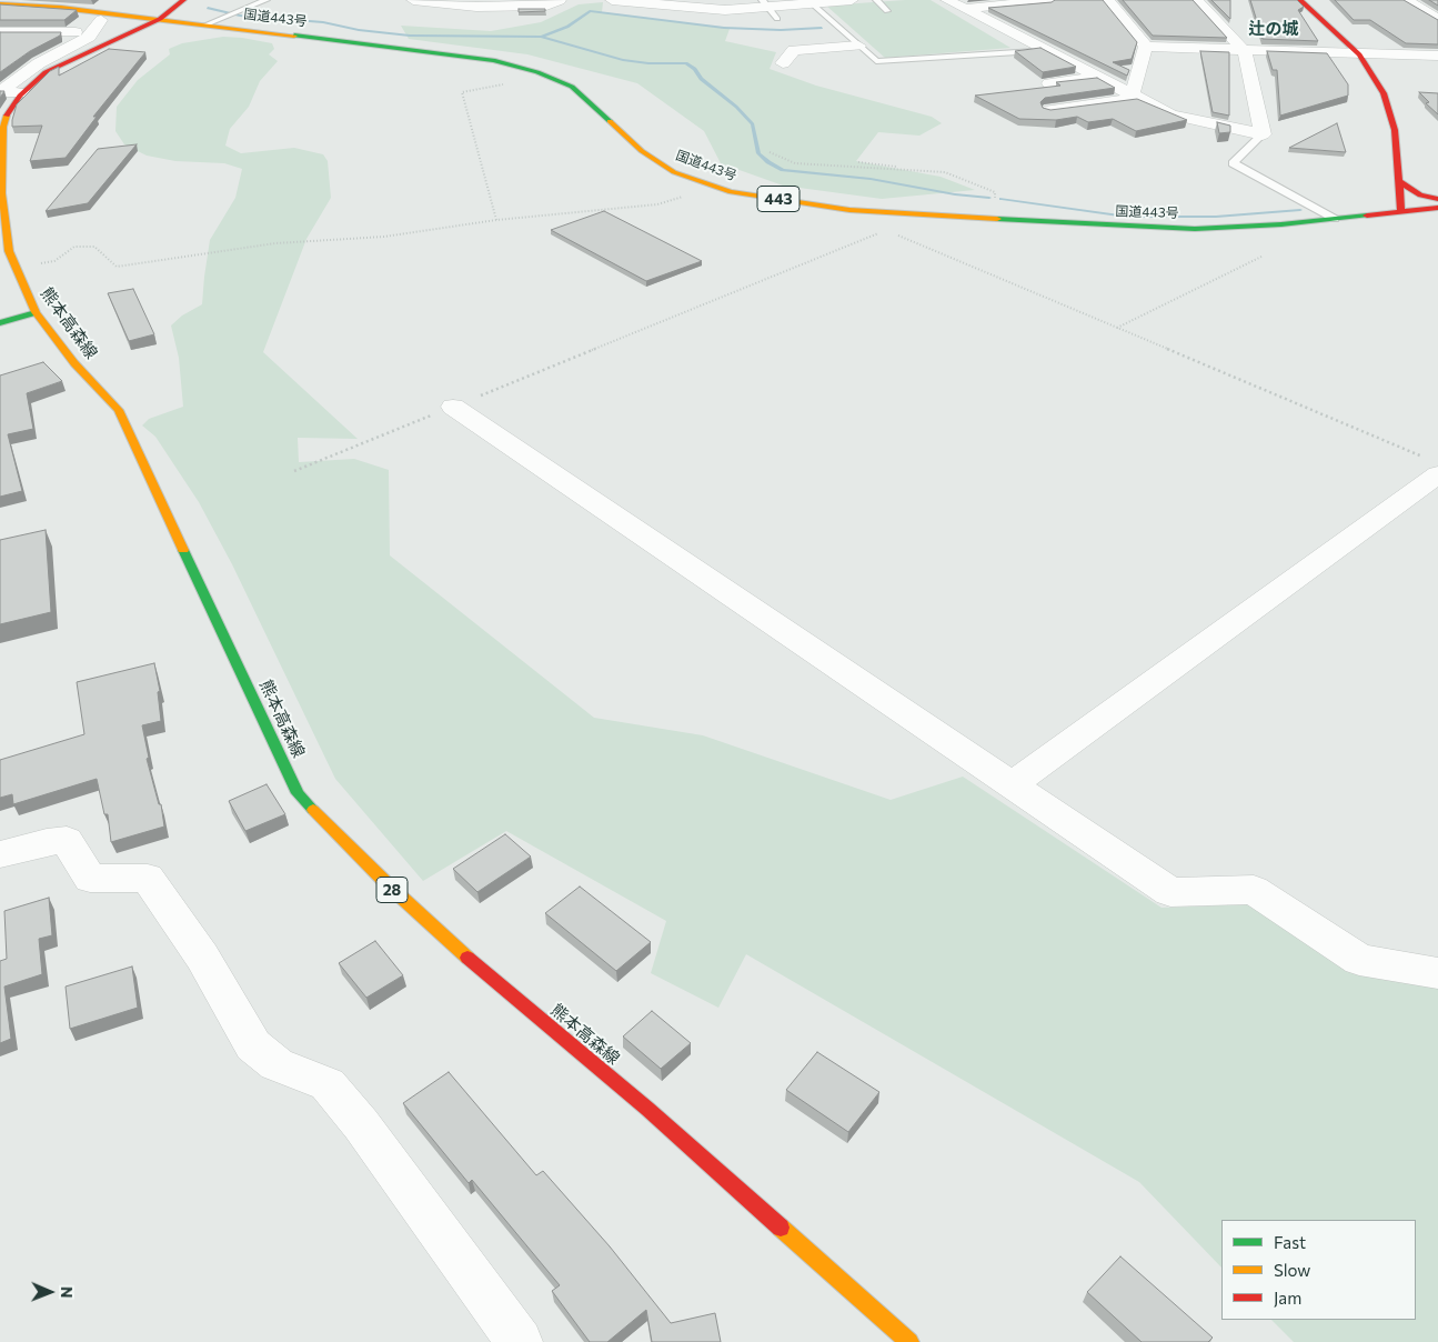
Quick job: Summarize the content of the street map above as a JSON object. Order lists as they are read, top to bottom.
{
  "streets": {
    "main road": [
      "国道443号",
      "443",
      "熊本高森線",
      "28"
    ]
  },
  "crossings": [
    ["国道443号", "熊本高森線"]
  ],
  "districts": ["辻の城"],
  "legend": ["Fast", "Slow", "Jam"],
  "north": "right"
}
